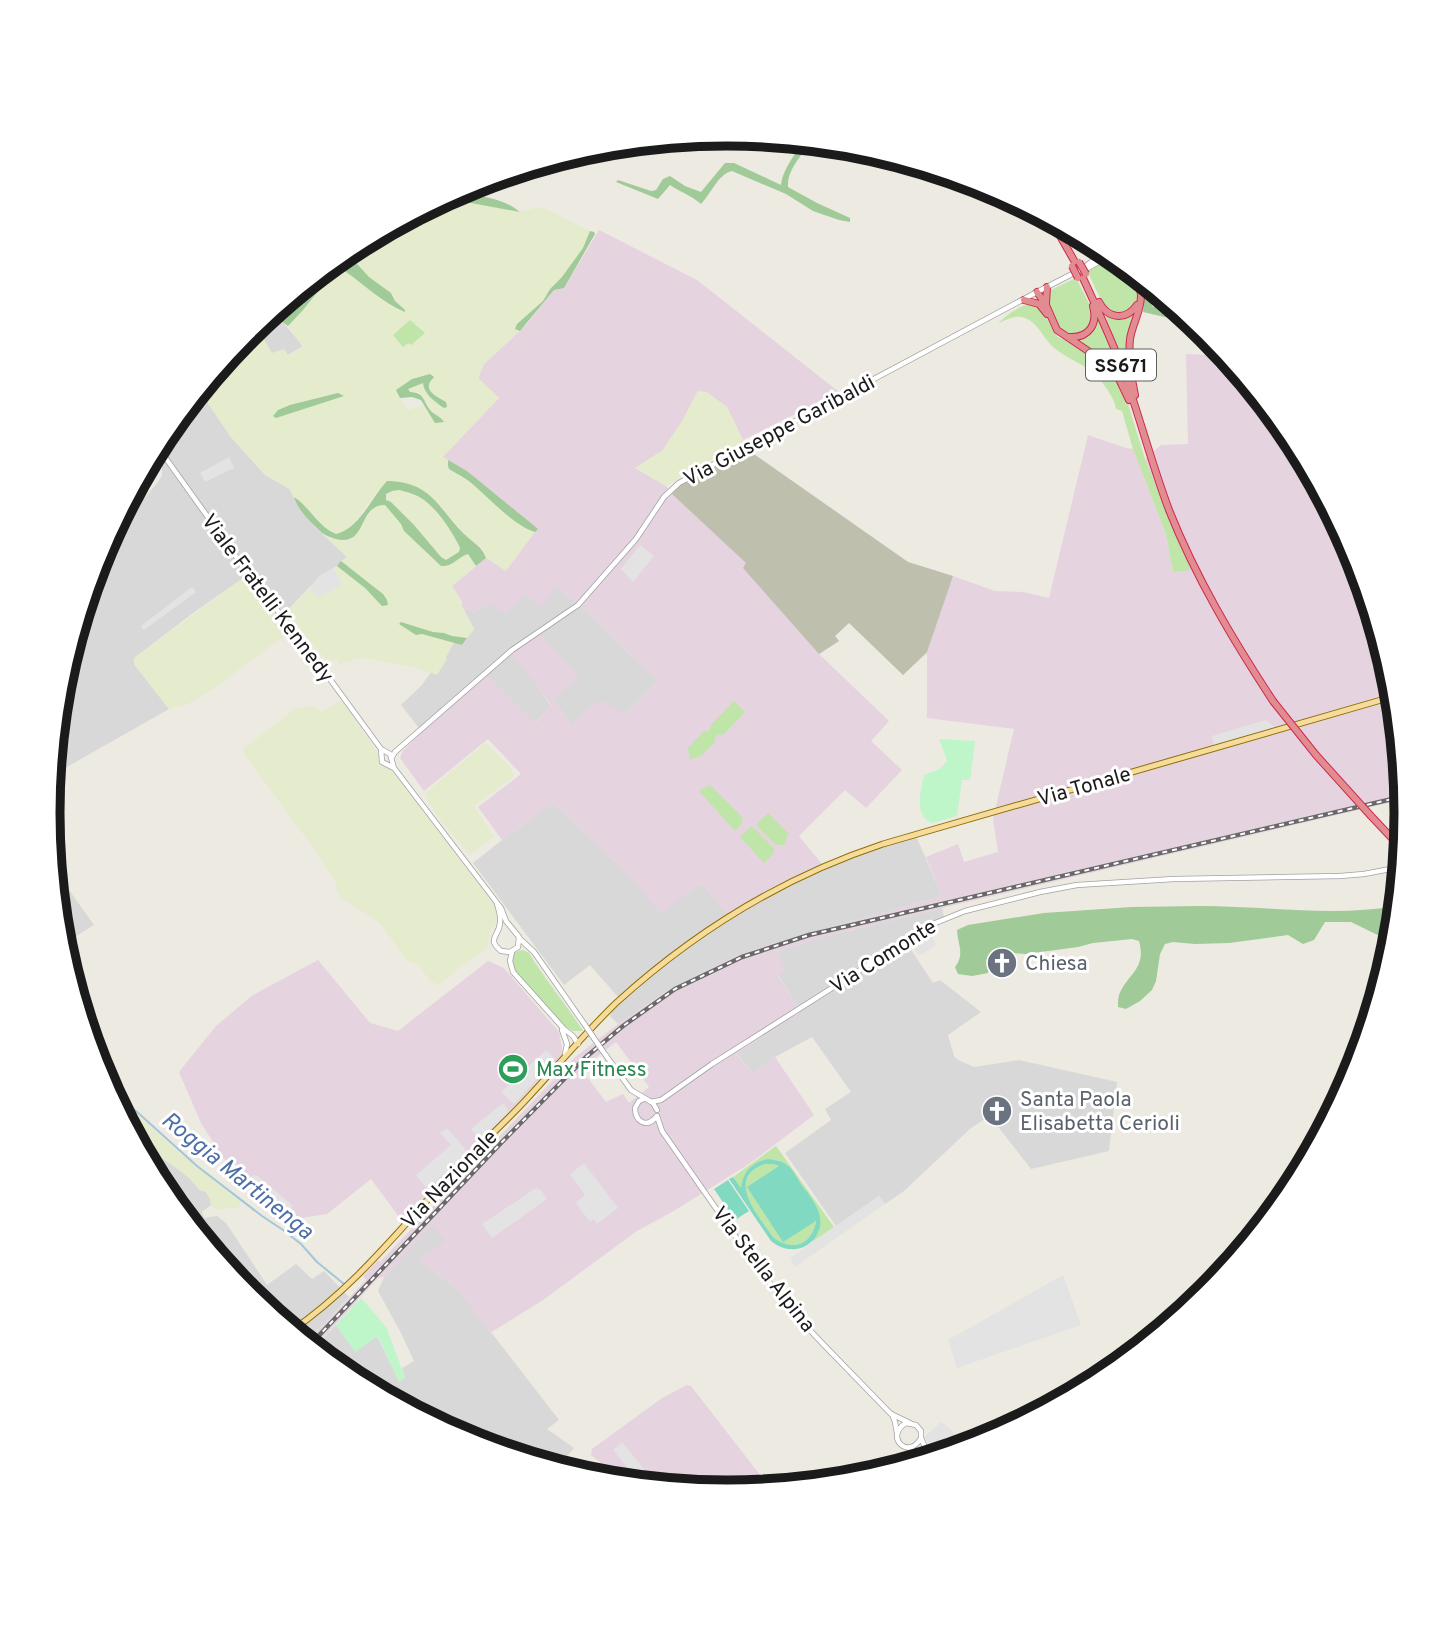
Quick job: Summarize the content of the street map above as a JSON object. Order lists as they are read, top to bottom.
{
  "streets": {
    "highway": ["SS671"],
    "main road": ["Via Tonale", "Via Nazionale"],
    "street": [
      "Via Giuseppe Garibaldi",
      "Viale Fratelli Kennedy",
      "Via Comonte",
      "Via Stella Alpina"
    ]
  },
  "crossings": [
    ["SS671", "Via Giuseppe Garibaldi"],
    ["Via Tonale", "Via Nazionale"]
  ],
  "water": ["Roggia Martinenga"],
  "places": {
    "church": ["Chiesa", "Santa Paola Elisabetta Cerioli"],
    "sports": ["Max Fitness"]
  }
}
